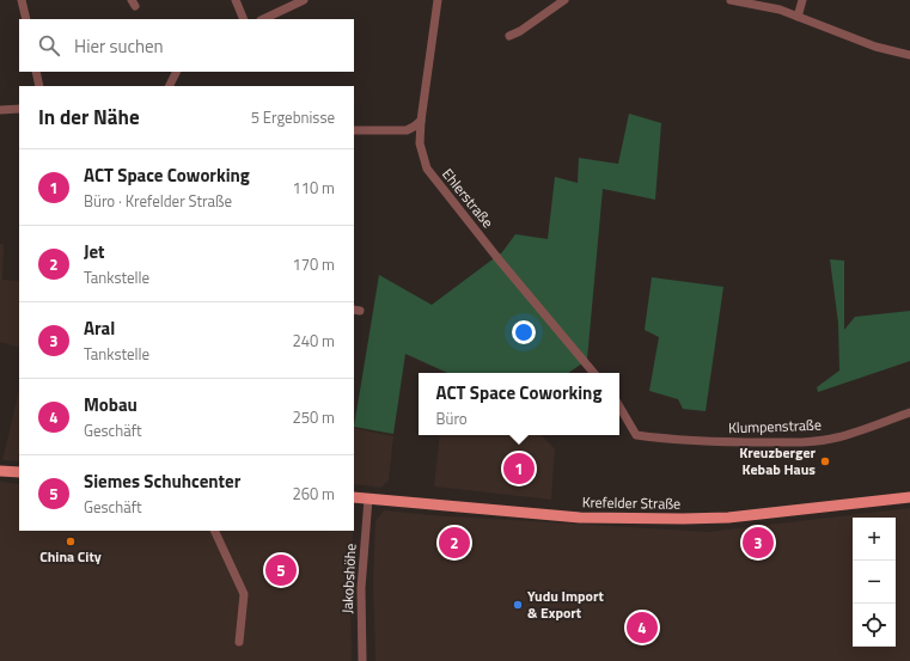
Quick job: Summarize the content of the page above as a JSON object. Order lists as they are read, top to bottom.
{
  "streets": {
    "main road": ["Krefelder Straße"],
    "street": ["Ehlerstraße", "Klumpenstraße", "Jakobshöhe"]
  },
  "crossings": [
    ["Krefelder Straße", "Jakobshöhe"]
  ],
  "places": ["Kreuzberger Kebab Haus", "China City", "Yudu Import & Export"],
  "page": {
    "search": "Hier suchen",
    "heading": ["In der Nähe", "5 Ergebnisse"],
    "list": [
      {
        "mark": "1",
        "name": "ACT Space Coworking",
        "note": "Büro · Krefelder Straße",
        "value": "110 m"
      },
      {
        "mark": "2",
        "name": "Jet",
        "note": "Tankstelle",
        "value": "170 m"
      },
      {
        "mark": "3",
        "name": "Aral",
        "note": "Tankstelle",
        "value": "240 m"
      },
      {
        "mark": "4",
        "name": "Mobau",
        "note": "Geschäft",
        "value": "250 m"
      },
      {
        "mark": "5",
        "name": "Siemes Schuhcenter",
        "note": "Geschäft",
        "value": "260 m"
      }
    ],
    "popup": ["ACT Space Coworking", "Büro"],
    "pins": [
      "1",
      "2",
      "3",
      "5",
      "4"
    ],
    "map_buttons": ["+", "−"]
  }
}
